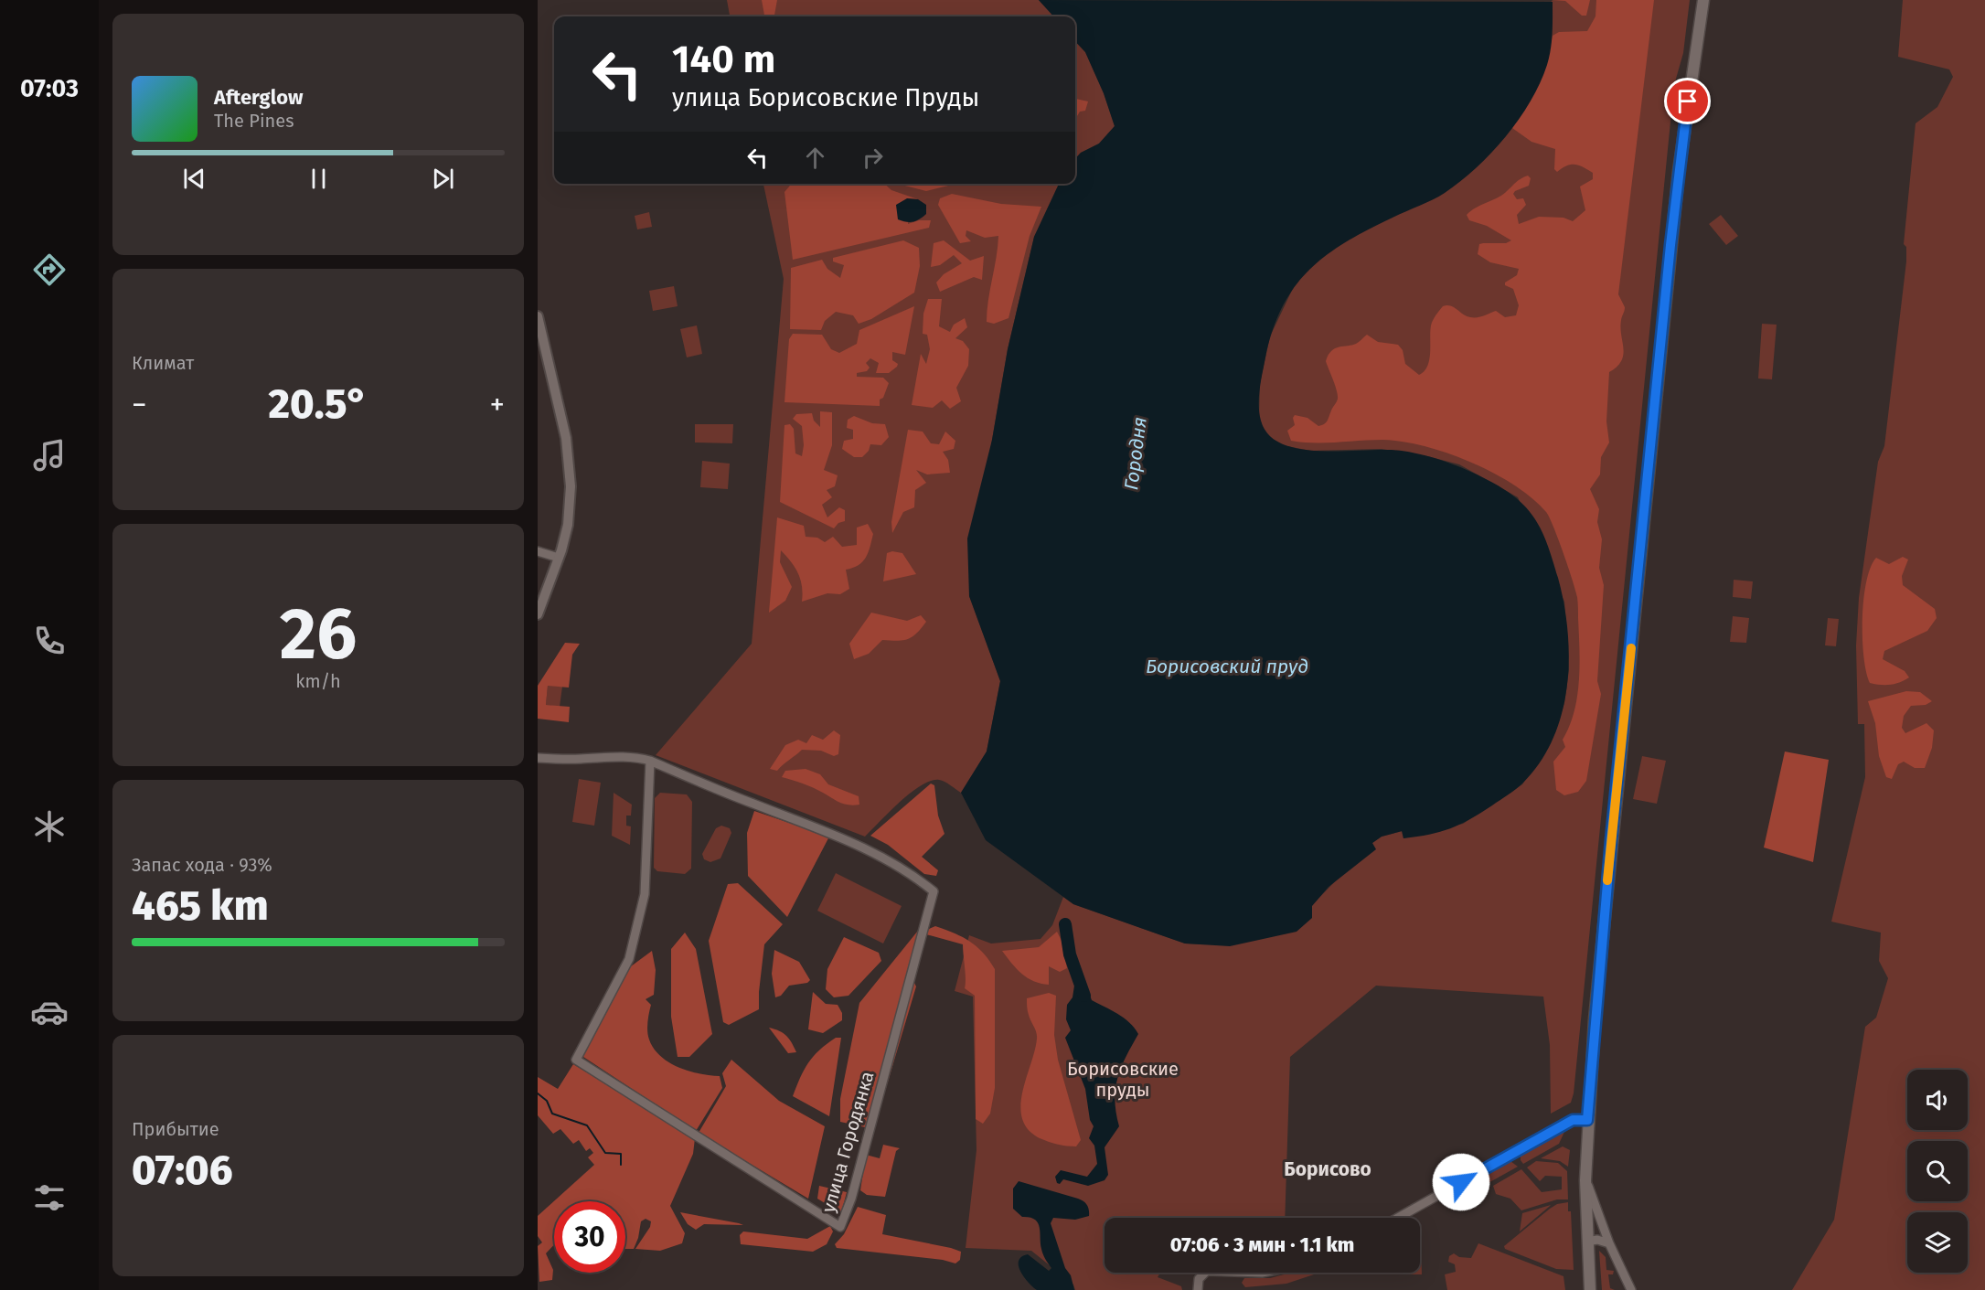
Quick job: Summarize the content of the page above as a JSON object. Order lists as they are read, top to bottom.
{
  "streets": {
    "street": ["улица Городянка"]
  },
  "districts": ["Борисово"],
  "water": ["Городня", "Борисовский пруд"],
  "parks": ["Борисовские пруды"],
  "page": {
    "tabs": "07:03",
    "turn": ["140 m", "улица Борисовские Пруды"],
    "song": ["Afterglow", "The Pines"],
    "tile": [
      "Климат",
      ["26", "km/h"],
      ["Запас хода · 93%", "465 km"],
      ["Прибытие", "07:06"]
    ],
    "heat": ["−", "20.5°", "+"],
    "limit": "30",
    "trip": "07:06 · 3 мин · 1.1 km"
  }
}
